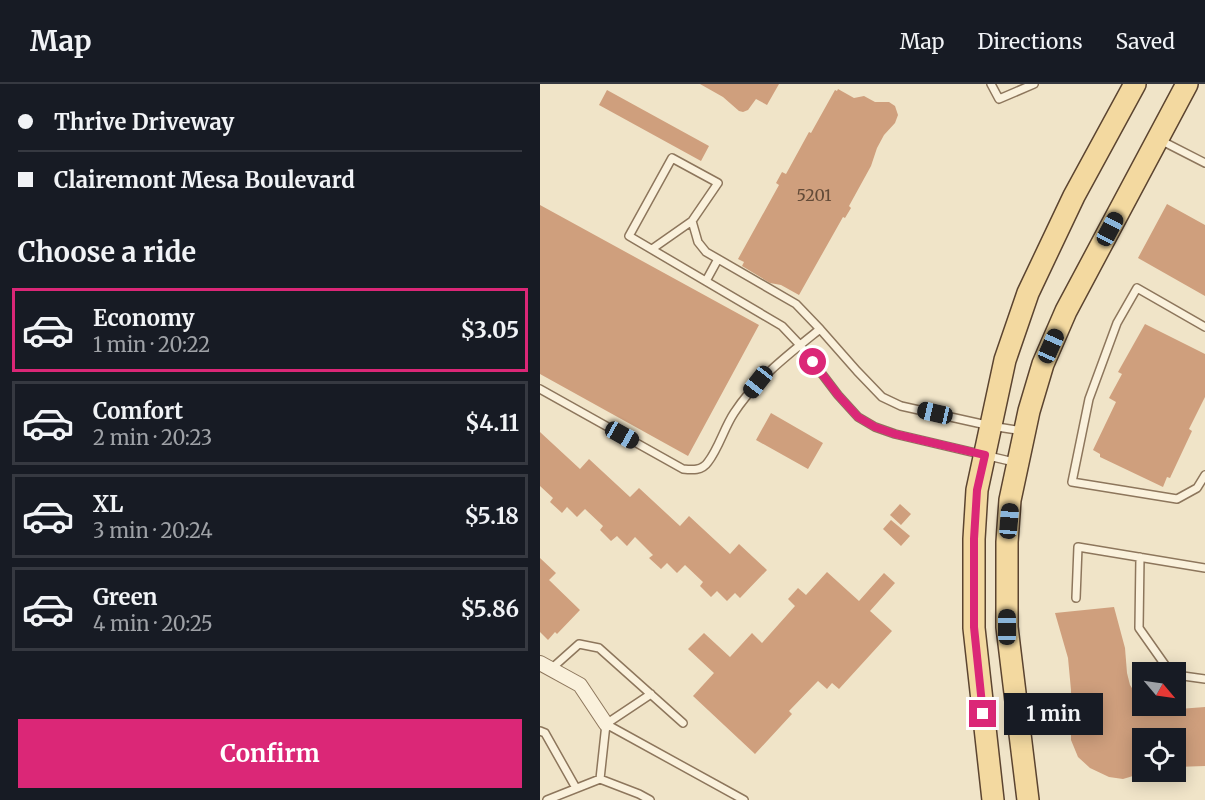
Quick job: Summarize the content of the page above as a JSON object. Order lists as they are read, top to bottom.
{
  "house_numbers": ["5201"],
  "north": "bottom right",
  "page": {
    "header": "Map",
    "nav": ["Map", "Directions", "Saved"],
    "banner": ["Thrive Driveway", "Clairemont Mesa Boulevard"],
    "heading": "Choose a ride",
    "list": [
      {
        "name": "Economy",
        "note": "1 min · 20:22",
        "value": "$3.05"
      },
      {
        "name": "Comfort",
        "note": "2 min · 20:23",
        "value": "$4.11"
      },
      {
        "name": "XL",
        "note": "3 min · 20:24",
        "value": "$5.18"
      },
      {
        "name": "Green",
        "note": "4 min · 20:25",
        "value": "$5.86"
      }
    ],
    "bubble": "1 min",
    "buttons": "Confirm"
  }
}
